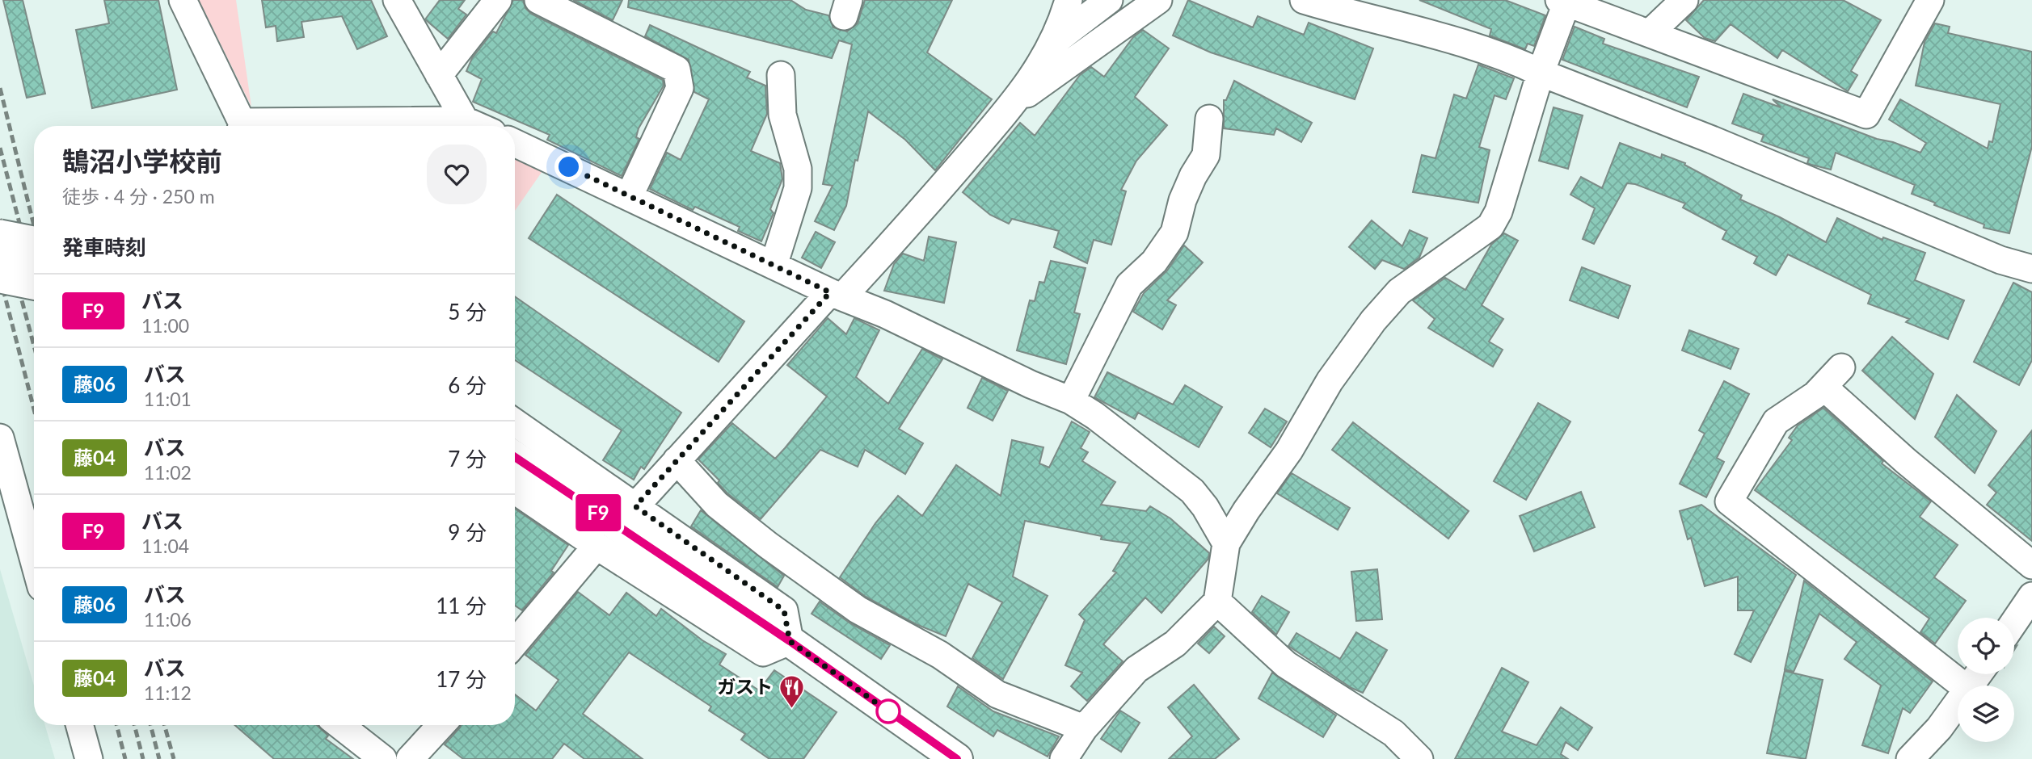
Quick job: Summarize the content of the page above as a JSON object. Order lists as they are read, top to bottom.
{
  "places": {
    "restaurant": ["ガスト"]
  },
  "lines": ["bus line F9"],
  "page": {
    "on_map": "F9",
    "heading": [
      ["鵠沼小学校前", "徒歩 · 4 分 · 250 m"],
      "発車時刻"
    ],
    "list": [
      {
        "mark": "F9",
        "name": "バス",
        "note": "11:00",
        "value": "5 分"
      },
      {
        "mark": "藤06",
        "name": "バス",
        "note": "11:01",
        "value": "6 分"
      },
      {
        "mark": "藤04",
        "name": "バス",
        "note": "11:02",
        "value": "7 分"
      },
      {
        "mark": "F9",
        "name": "バス",
        "note": "11:04",
        "value": "9 分"
      },
      {
        "mark": "藤06",
        "name": "バス",
        "note": "11:06",
        "value": "11 分"
      },
      {
        "mark": "藤04",
        "name": "バス",
        "note": "11:12",
        "value": "17 分"
      }
    ]
  }
}
